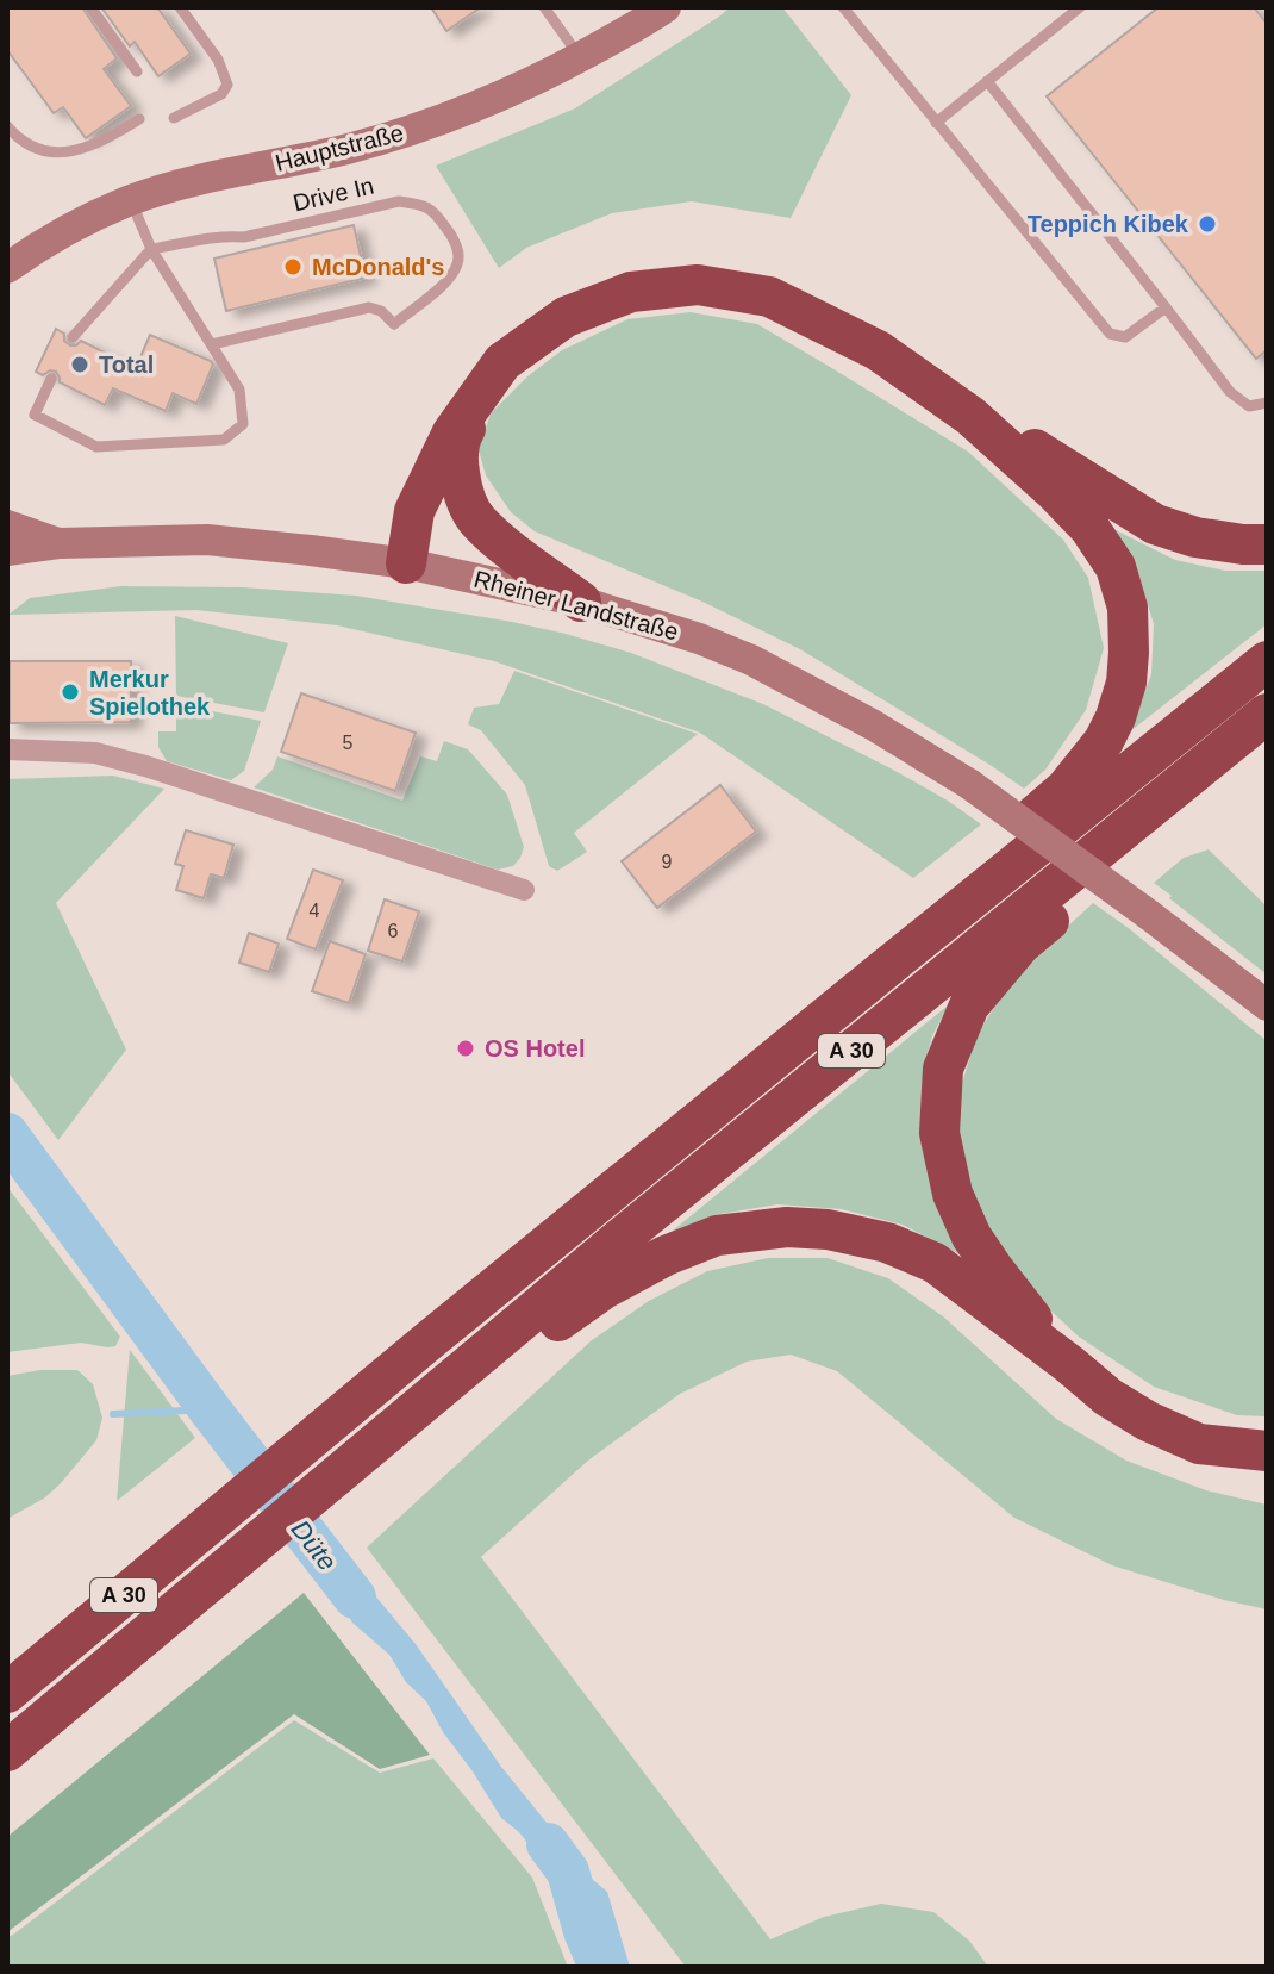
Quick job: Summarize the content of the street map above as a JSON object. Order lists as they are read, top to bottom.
{
  "streets": {
    "highway": ["A 30"],
    "street": ["Hauptstraße", "Rheiner Landstraße"],
    "lane": ["Drive In"]
  },
  "water": ["Düte"],
  "places": [
    "Teppich Kibek",
    "McDonald's",
    "Total",
    "Merkur Spielothek",
    "OS Hotel"
  ],
  "house_numbers": [
    "5",
    "9",
    "4",
    "6"
  ]
}
